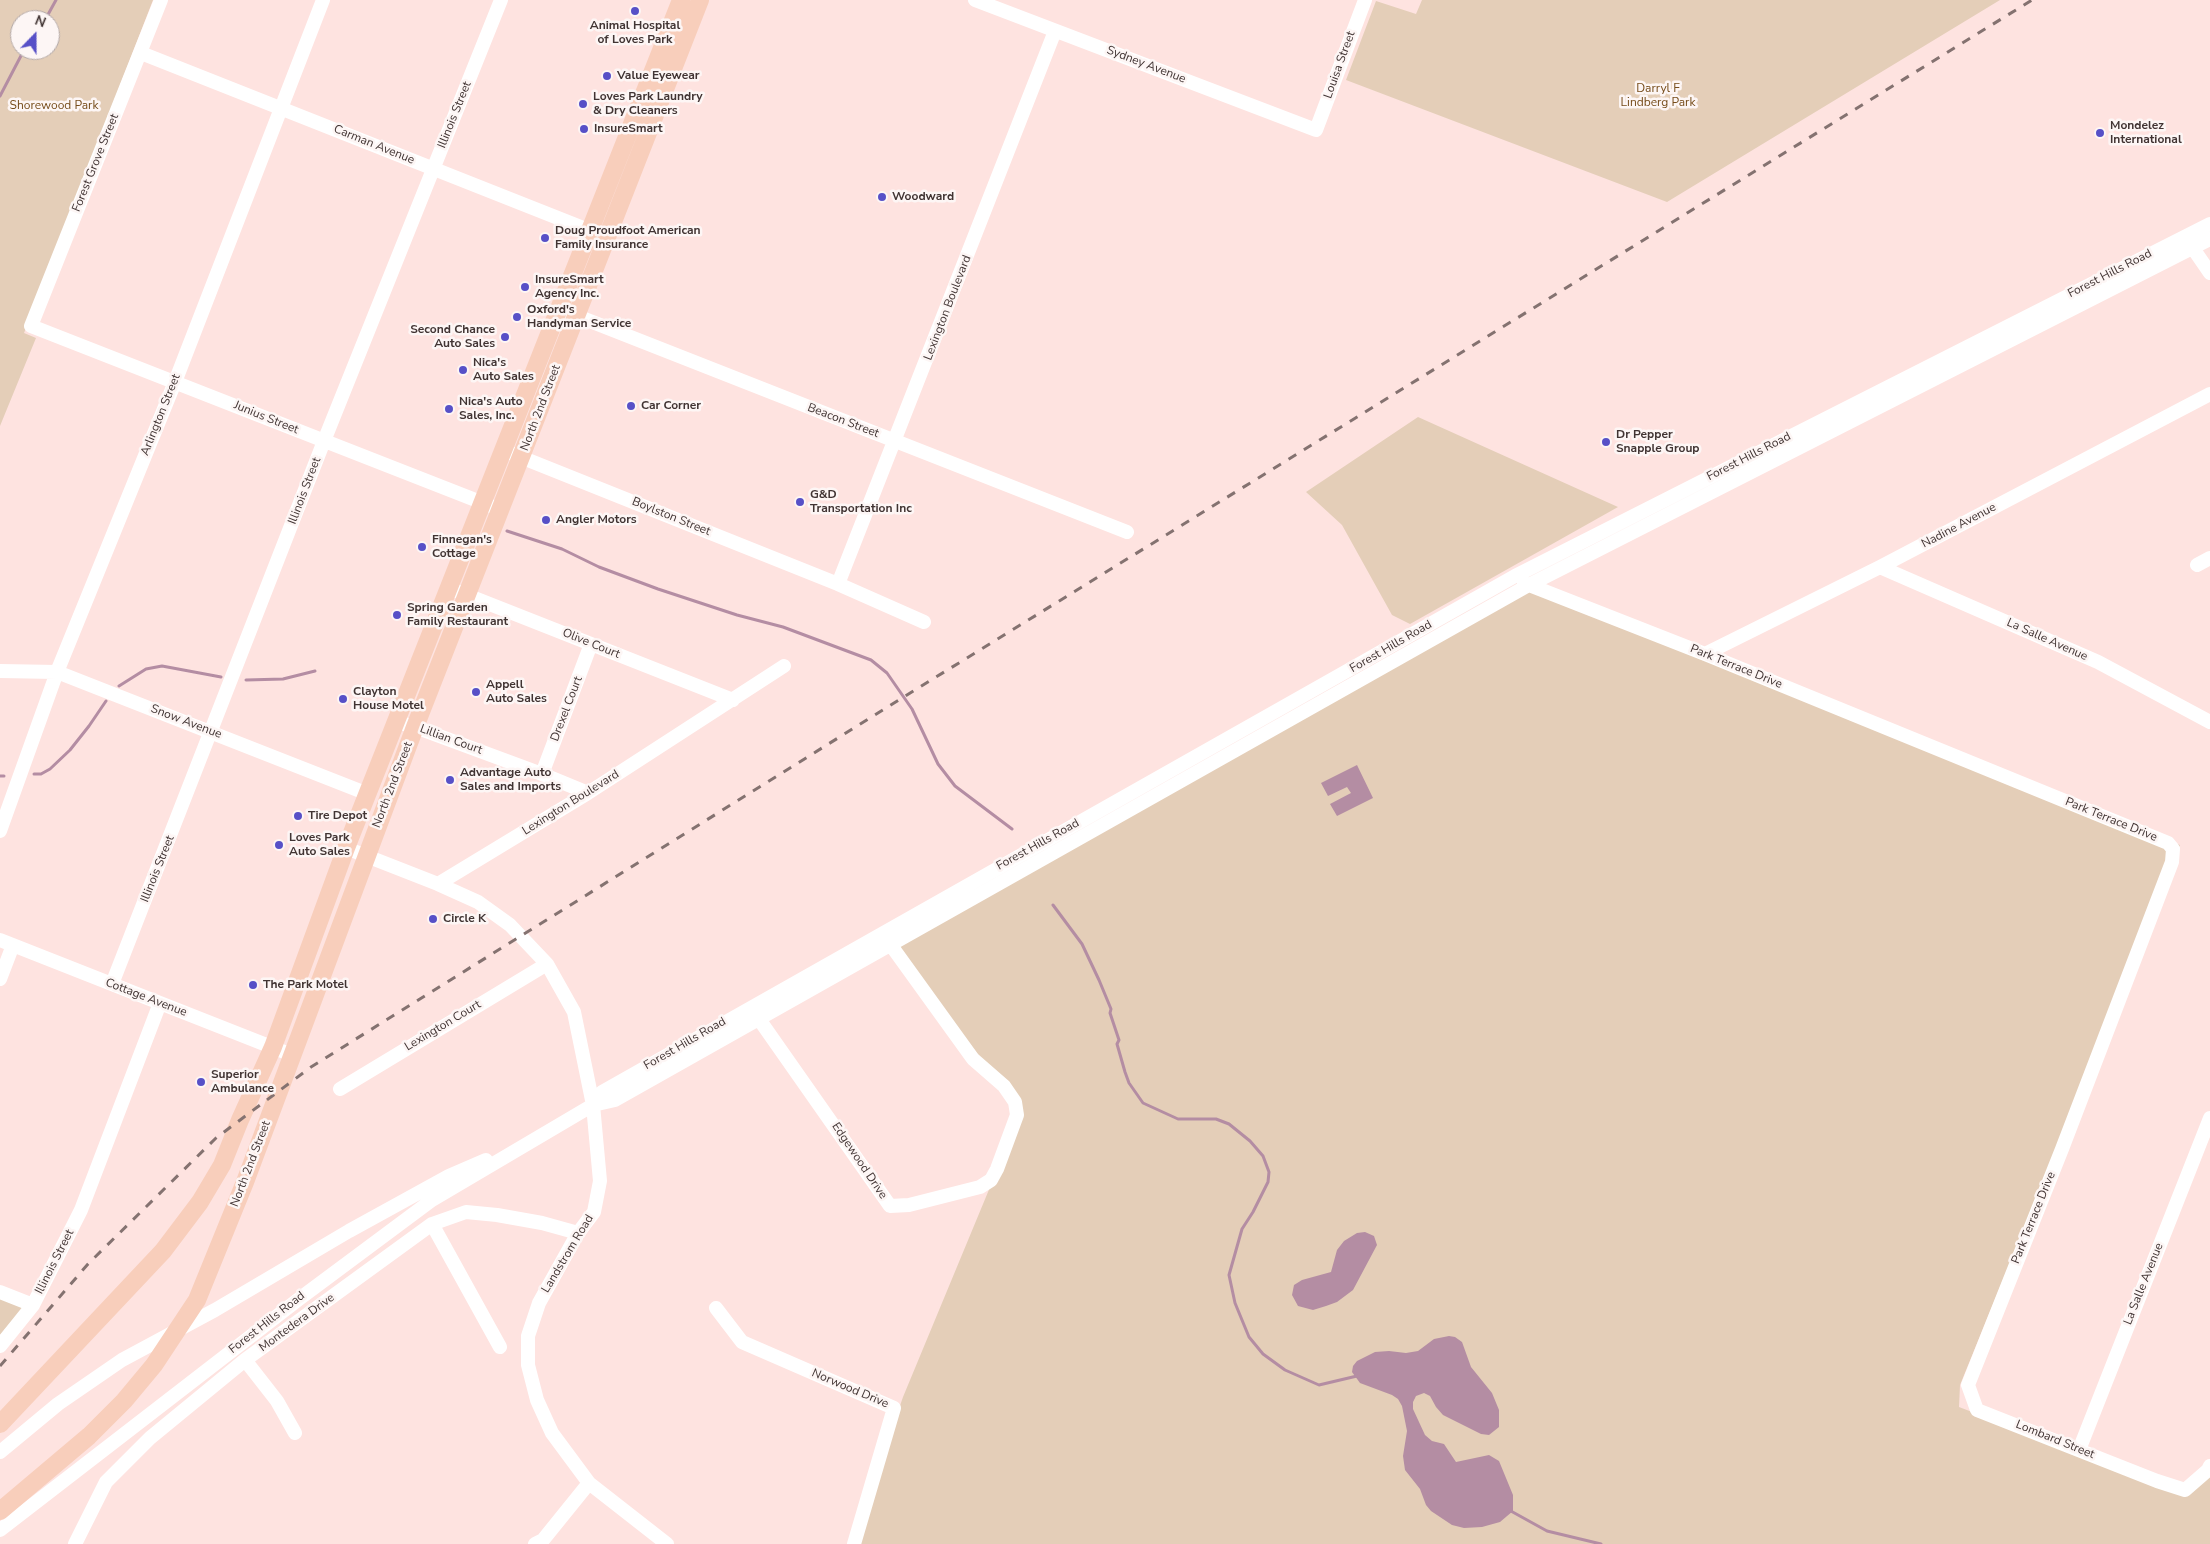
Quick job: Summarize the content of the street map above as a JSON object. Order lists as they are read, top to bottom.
{
  "streets": {
    "main road": ["North 2nd Street"],
    "street": [
      "Sydney Avenue",
      "Louisa Street",
      "Illinois Street",
      "Carman Avenue",
      "Forest Grove Street",
      "Forest Hills Road",
      "Lexington Boulevard",
      "Arlington Street",
      "Junius Street",
      "Beacon Street",
      "Boylston Street",
      "Nadine Avenue",
      "La Salle Avenue",
      "Olive Court",
      "Park Terrace Drive",
      "Drexel Court",
      "Snow Avenue",
      "Lillian Court",
      "Cottage Avenue",
      "Lexington Court",
      "Edgewood Drive",
      "Landstrom Road",
      "Montedera Drive",
      "Norwood Drive",
      "Lombard Street"
    ]
  },
  "crossings": [
    ["Sydney Avenue", "Louisa Street"],
    ["Sydney Avenue", "Lexington Boulevard"],
    ["Illinois Street", "Carman Avenue"],
    ["Illinois Street", "Junius Street"],
    ["Illinois Street", "Snow Avenue"],
    ["Illinois Street", "Cottage Avenue"],
    ["Carman Avenue", "Forest Grove Street"],
    ["Carman Avenue", "North 2nd Street"],
    ["Carman Avenue", "Arlington Street"],
    ["Forest Grove Street", "Junius Street"],
    ["Forest Hills Road", "Park Terrace Drive"],
    ["Forest Hills Road", "Edgewood Drive"],
    ["Forest Hills Road", "Landstrom Road"],
    ["Lexington Boulevard", "Beacon Street"],
    ["Lexington Boulevard", "Boylston Street"],
    ["Lexington Boulevard", "Olive Court"],
    ["Lexington Boulevard", "Lillian Court"],
    ["Lexington Boulevard", "Landstrom Road"],
    ["North 2nd Street", "Junius Street"],
    ["North 2nd Street", "Beacon Street"],
    ["North 2nd Street", "Boylston Street"],
    ["North 2nd Street", "Olive Court"],
    ["North 2nd Street", "Snow Avenue"],
    ["North 2nd Street", "Lillian Court"],
    ["North 2nd Street", "Cottage Avenue"],
    ["Arlington Street", "Junius Street"],
    ["Arlington Street", "Snow Avenue"],
    ["Nadine Avenue", "La Salle Avenue"],
    ["Nadine Avenue", "Park Terrace Drive"],
    ["La Salle Avenue", "Lombard Street"],
    ["Olive Court", "Drexel Court"],
    ["Park Terrace Drive", "Lombard Street"],
    ["Drexel Court", "Lillian Court"],
    ["Lexington Court", "Landstrom Road"],
    ["Landstrom Road", "Montedera Drive"]
  ],
  "parks": ["Darryl F Lindberg Park", "Shorewood Park"],
  "places": [
    "Animal Hospital of Loves Park",
    "Value Eyewear",
    "Loves Park Laundry & Dry Cleaners",
    "InsureSmart",
    "Mondelez International",
    "Woodward",
    "Doug Proudfoot American Family Insurance",
    "InsureSmart Agency Inc.",
    "Oxford's Handyman Service",
    "Second Chance Auto Sales",
    "Nica's Auto Sales",
    "Car Corner",
    "Nica's Auto Sales, Inc.",
    "Dr Pepper Snapple Group",
    "G&D Transportation Inc",
    "Angler Motors",
    "Finnegan's Cottage",
    "Spring Garden Family Restaurant",
    "Appell Auto Sales",
    "Clayton House Motel",
    "Advantage Auto Sales and Imports",
    "Tire Depot",
    "Loves Park Auto Sales",
    "Circle K",
    "The Park Motel",
    "Superior Ambulance"
  ],
  "north": "top"
}
